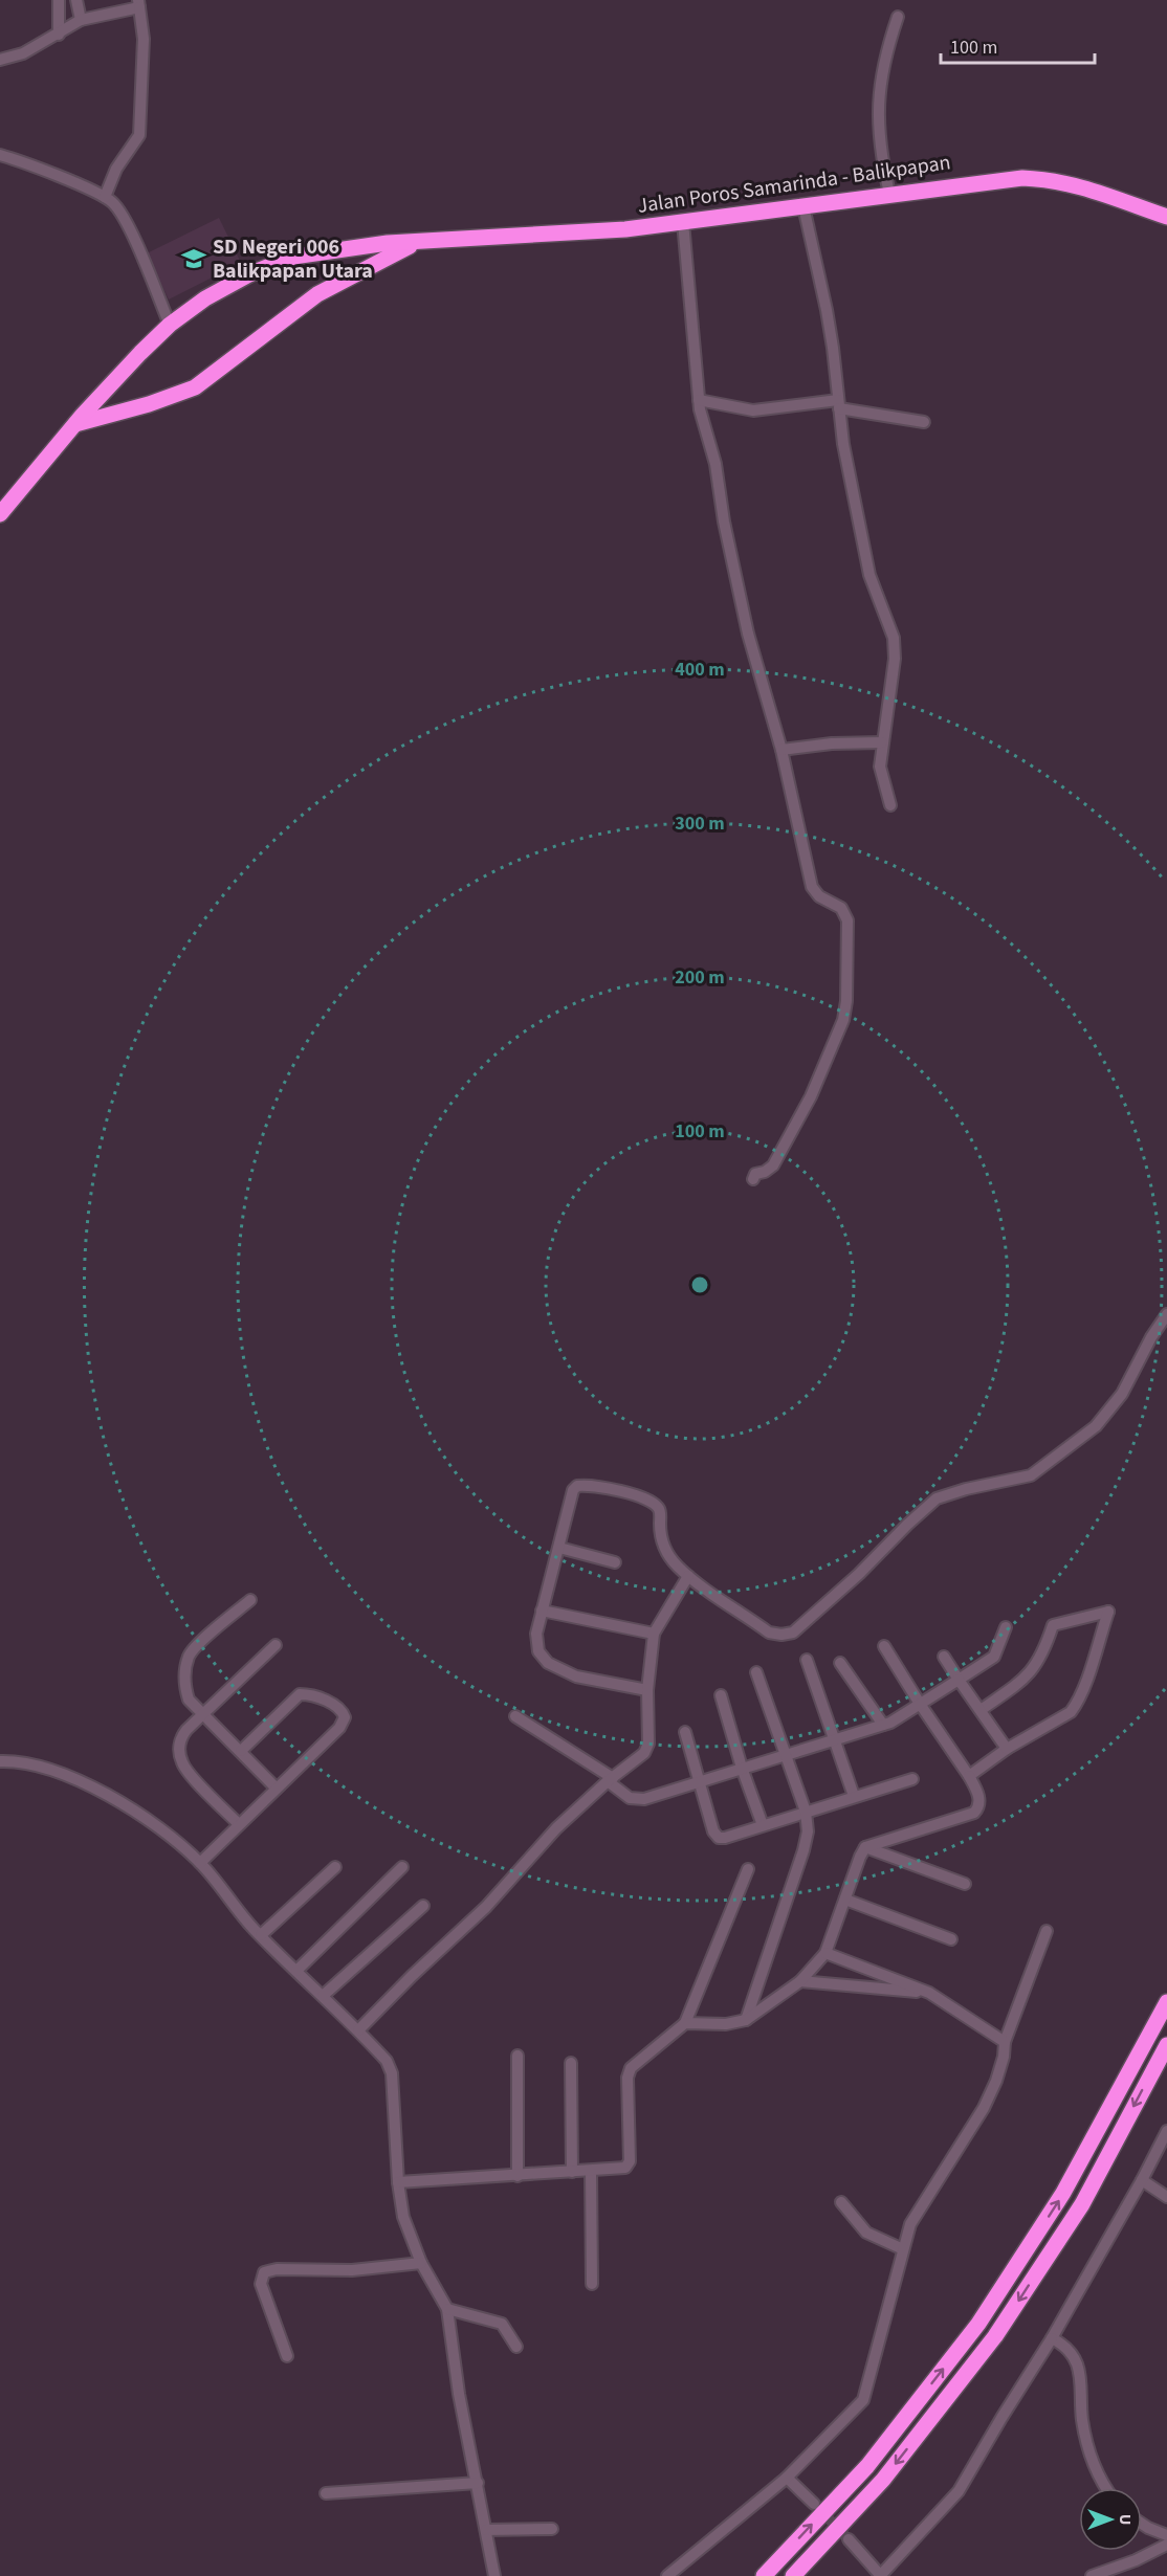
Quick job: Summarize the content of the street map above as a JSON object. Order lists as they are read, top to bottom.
{
  "streets": {
    "highway": ["Jalan Poros Samarinda - Balikpapan"]
  },
  "places": {
    "school or university": ["SD Negeri 006 Balikpapan Utara"]
  },
  "scale_bar": "100 m",
  "north": "right",
  "rings": [
    "400 m",
    "300 m",
    "200 m",
    "100 m"
  ]
}
